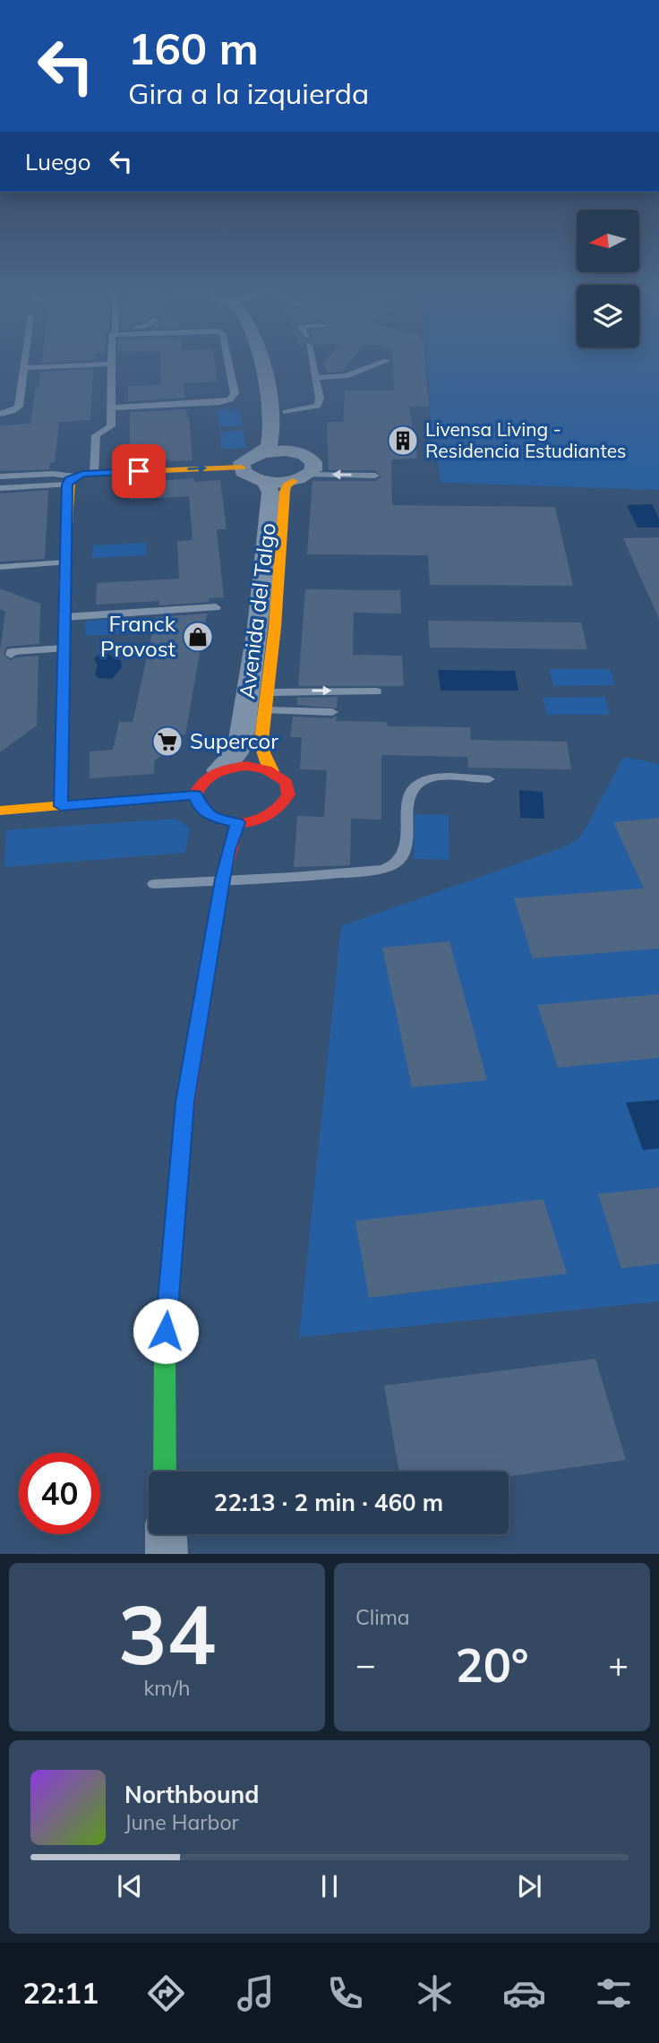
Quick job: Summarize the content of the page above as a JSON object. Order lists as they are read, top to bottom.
{
  "streets": {
    "street": ["Avenida del Talgo"]
  },
  "places": {
    "building": ["Livensa Living - Residencia Estudiantes"],
    "shop": ["Franck Provost"],
    "supermarket": ["Supercor"]
  },
  "north": "left",
  "page": {
    "turn": ["160 m", "Gira a la izquierda"],
    "then": "Luego",
    "limit": "40",
    "trip": "22:13 · 2 min · 460 m",
    "tile": [
      ["34", "km/h"],
      "Clima"
    ],
    "heat": ["−", "20°", "+"],
    "song": ["Northbound", "June Harbor"],
    "tabs": "22:11"
  }
}
